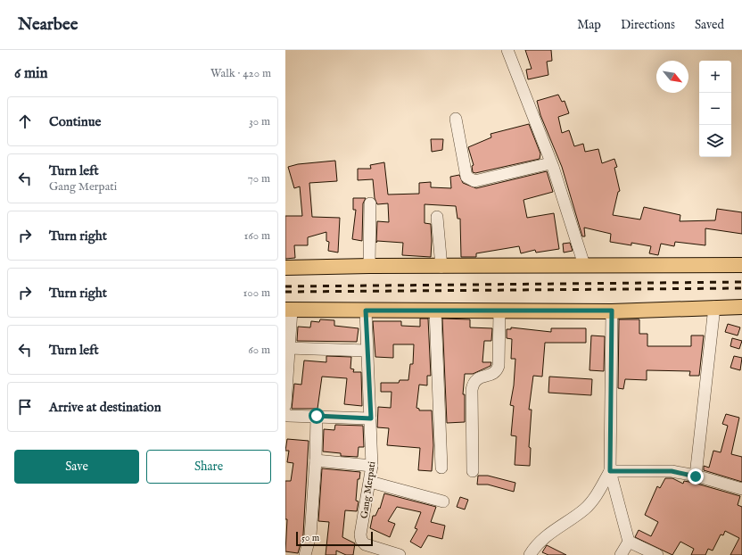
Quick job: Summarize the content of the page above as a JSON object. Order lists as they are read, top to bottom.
{
  "streets": {
    "street": ["Gang Merpati"]
  },
  "scale_bar": "50 m",
  "north": "bottom right",
  "page": {
    "header": "Nearbee",
    "nav": ["Map", "Directions", "Saved"],
    "heading": ["6 min", "Walk · 420 m"],
    "map_buttons": ["+", "−"],
    "list": [
      ["Continue", "30 m"],
      ["Turn left", "Gang Merpati", "70 m"],
      ["Turn right", "160 m"],
      ["Turn right", "100 m"],
      ["Turn left", "60 m"],
      "Arrive at destination"
    ],
    "buttons": ["Save", "Share"],
    "scale": "50 m"
  }
}
